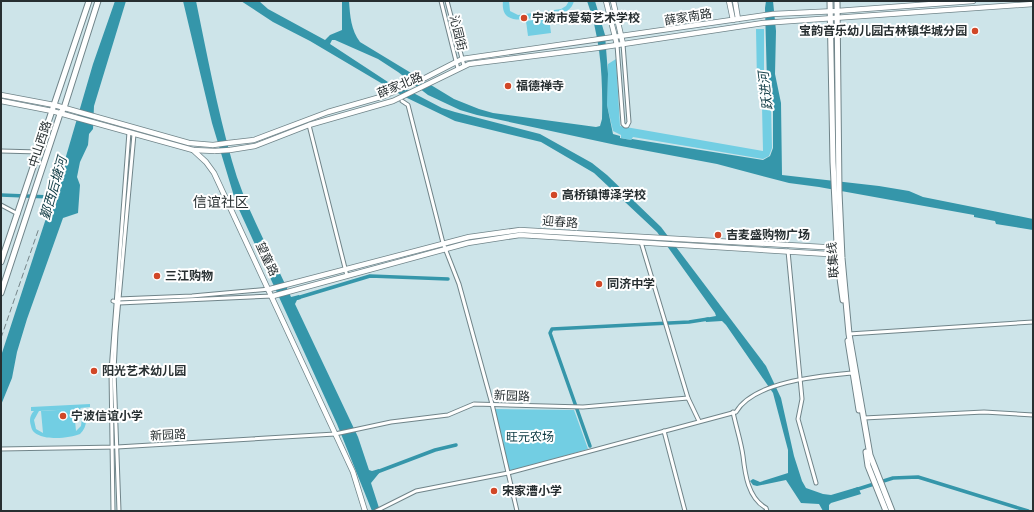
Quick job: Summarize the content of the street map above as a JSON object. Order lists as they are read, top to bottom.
{
  "streets": {
    "main road": [
      "薛家南路",
      "薛家北路",
      "中山西路",
      "迎春路",
      "望童路",
      "联集线"
    ],
    "street": ["沁园街", "新园路"]
  },
  "crossings": [
    ["薛家南路", "薛家北路"],
    ["薛家南路", "联集线"],
    ["沁园街", "薛家北路"],
    ["薛家北路", "中山西路"],
    ["薛家北路", "望童路"],
    ["中山西路", "望童路"],
    ["迎春路", "望童路"],
    ["迎春路", "联集线"],
    ["望童路", "新园路"]
  ],
  "districts": ["信谊社区"],
  "water": ["跃进河", "鄞西后塘河"],
  "parks": ["旺元农场"],
  "places": [
    "宁波市爱菊艺术学校",
    "宝韵音乐幼儿园古林镇华城分园",
    "福德禅寺",
    "高桥镇博泽学校",
    "吉麦盛购物广场",
    "三江购物",
    "同济中学",
    "阳光艺术幼儿园",
    "宁波信谊小学",
    "宋家漕小学"
  ]
}
